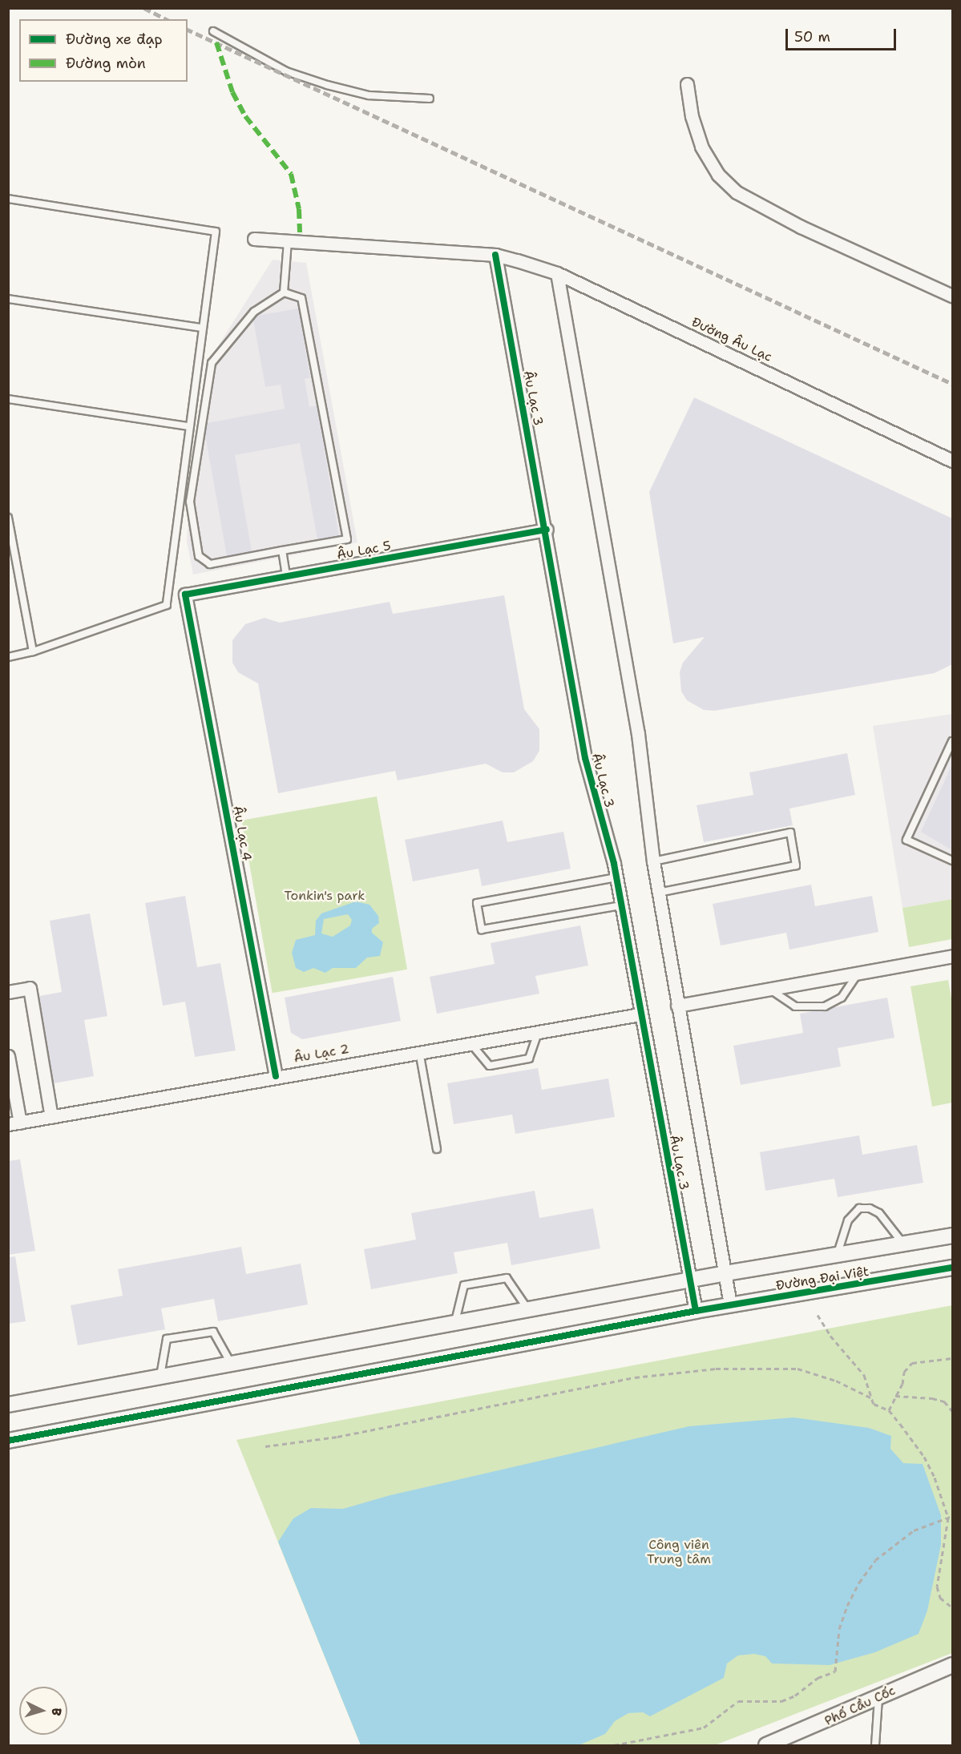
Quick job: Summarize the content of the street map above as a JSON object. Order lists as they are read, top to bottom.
{
  "streets": {
    "street": [
      "Đường Âu Lạc",
      "Âu Lạc 3",
      "Âu Lạc 5",
      "Âu Lạc 4",
      "Âu Lạc 2",
      "Đường Đại Việt",
      "Phố Cầu Cốc"
    ]
  },
  "crossings": [
    ["Đường Âu Lạc", "Âu Lạc 3"],
    ["Âu Lạc 3", "Âu Lạc 5"],
    ["Âu Lạc 3", "Âu Lạc 2"],
    ["Âu Lạc 3", "Đường Đại Việt"],
    ["Âu Lạc 5", "Âu Lạc 4"],
    ["Âu Lạc 4", "Âu Lạc 2"]
  ],
  "parks": ["Tonkin's park", "Công viên Trung tâm"],
  "legend": ["Đường xe đạp", "Đường mòn"],
  "scale_bar": "50 m",
  "north": "right"
}
